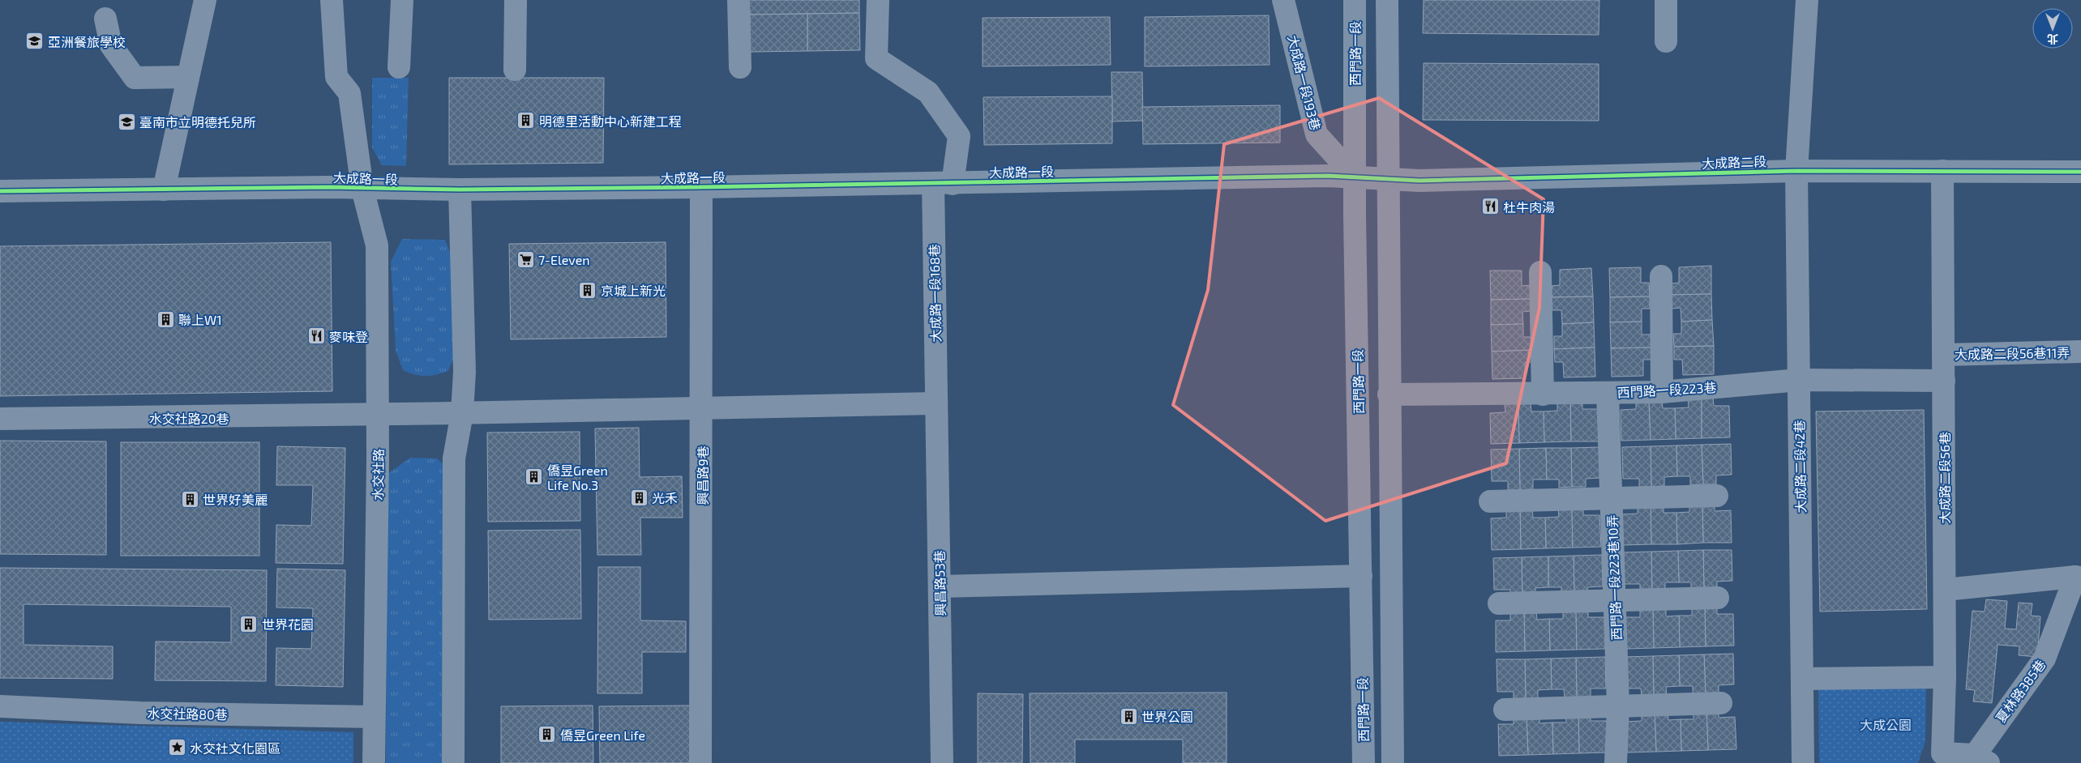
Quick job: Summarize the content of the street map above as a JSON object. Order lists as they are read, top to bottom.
{
  "streets": {
    "street": [
      "西門路一段",
      "大成路一段193巷",
      "大成路二段",
      "大成路一段",
      "大成路一段168巷",
      "大成路二段56巷11弄",
      "西門路一段223巷",
      "水交社路20巷",
      "大成路二段42巷",
      "水交社路",
      "興昌路9巷",
      "大成路二段56巷",
      "西門路一段223巷10弄",
      "興昌路53巷",
      "夏林路385巷",
      "水交社路80巷"
    ]
  },
  "crossings": [
    ["西門路一段", "大成路一段193巷"],
    ["西門路一段", "大成路一段"],
    ["大成路一段193巷", "大成路一段"],
    ["大成路二段", "大成路一段"],
    ["大成路二段", "大成路二段42巷"],
    ["大成路二段", "大成路二段56巷"],
    ["大成路一段", "大成路一段168巷"],
    ["大成路一段", "水交社路"],
    ["大成路一段", "興昌路9巷"],
    ["大成路一段168巷", "水交社路20巷"],
    ["大成路一段168巷", "興昌路53巷"],
    ["大成路二段56巷11弄", "大成路二段56巷"],
    ["西門路一段223巷", "大成路二段42巷"],
    ["西門路一段223巷", "大成路二段56巷"],
    ["西門路一段223巷", "西門路一段223巷10弄"],
    ["水交社路20巷", "水交社路"],
    ["水交社路20巷", "興昌路9巷"],
    ["水交社路20巷", "興昌路53巷"],
    ["水交社路", "水交社路80巷"],
    ["大成路二段56巷", "夏林路385巷"]
  ],
  "parks": ["大成公園"],
  "places": {
    "school or university": ["亞洲餐旅學校", "臺南市立明德托兒所"],
    "building": [
      "明德里活動中心新建工程",
      "京城上新光",
      "聯上W1",
      "僑昱Green Life No.3",
      "光禾",
      "世界好美麗",
      "世界花園",
      "世界公園",
      "僑昱Green Life"
    ],
    "restaurant": ["杜牛肉湯", "麥味登"],
    "supermarket": ["7-Eleven"],
    "place": ["水交社文化園區"]
  },
  "north": "bottom"
}
